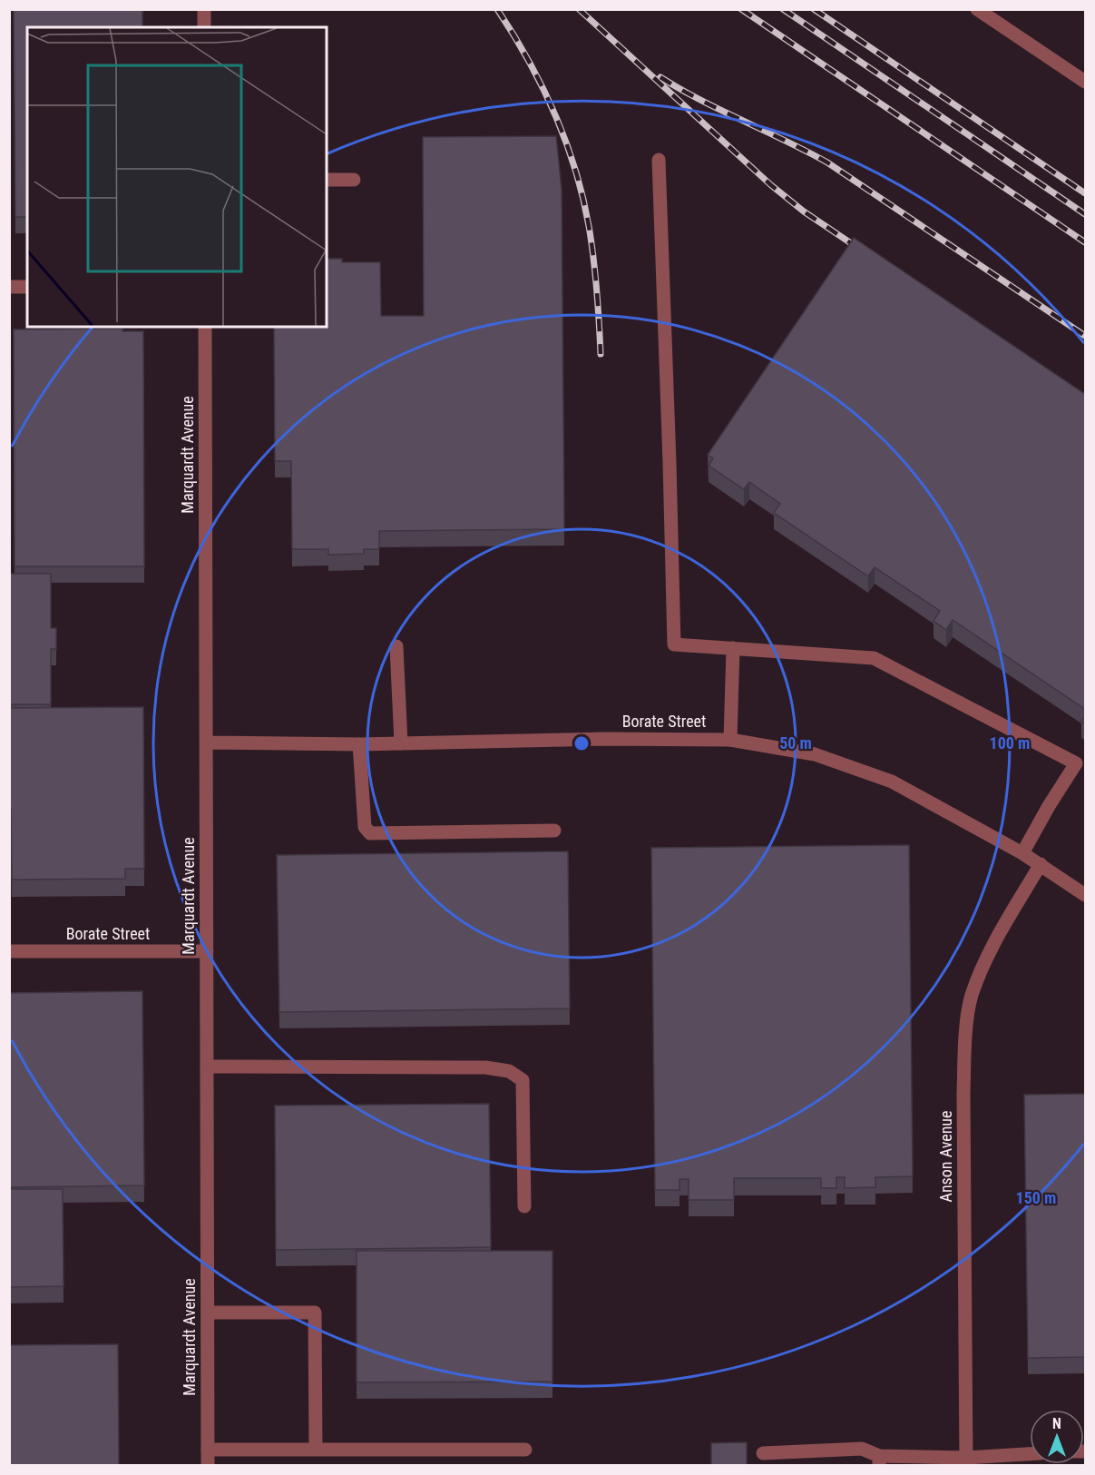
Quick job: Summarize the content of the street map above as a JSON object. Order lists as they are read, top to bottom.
{
  "streets": {
    "street": ["Marquardt Avenue", "Borate Street", "Anson Avenue"]
  },
  "crossings": [
    ["Marquardt Avenue", "Borate Street"],
    ["Borate Street", "Anson Avenue"]
  ],
  "north": "top",
  "rings": ["50 m", "100 m", "150 m"]
}
